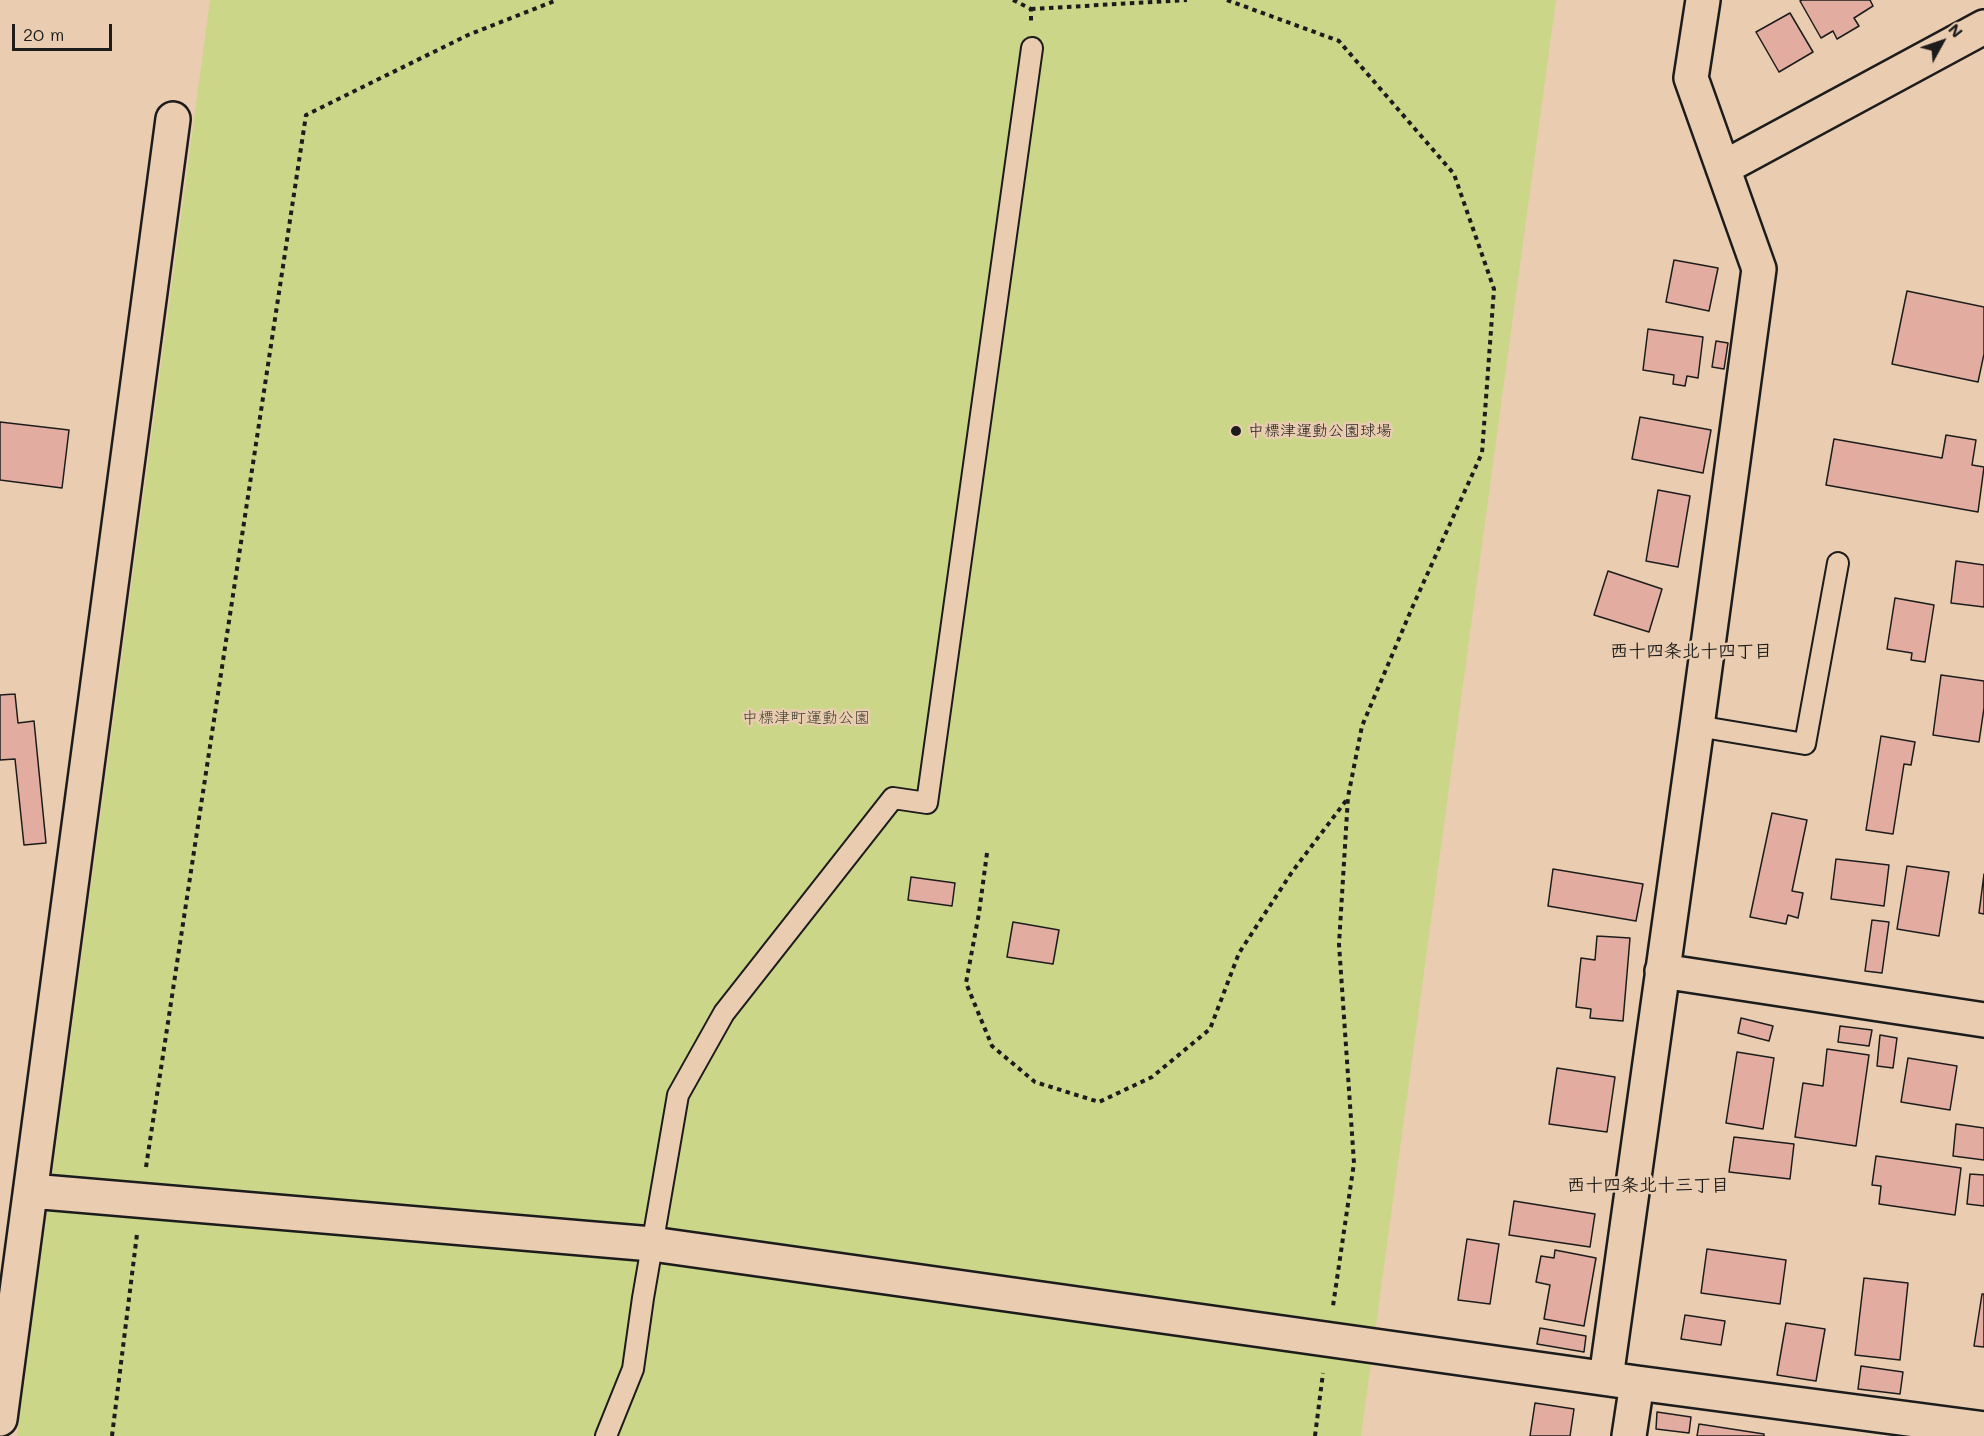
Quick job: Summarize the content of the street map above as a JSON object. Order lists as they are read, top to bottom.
{
  "districts": ["西十四条北十四丁目", "西十四条北十三丁目"],
  "parks": ["中標津町運動公園"],
  "places": ["中標津運動公園球場"],
  "scale_bar": "20 m",
  "north": "top right"
}
